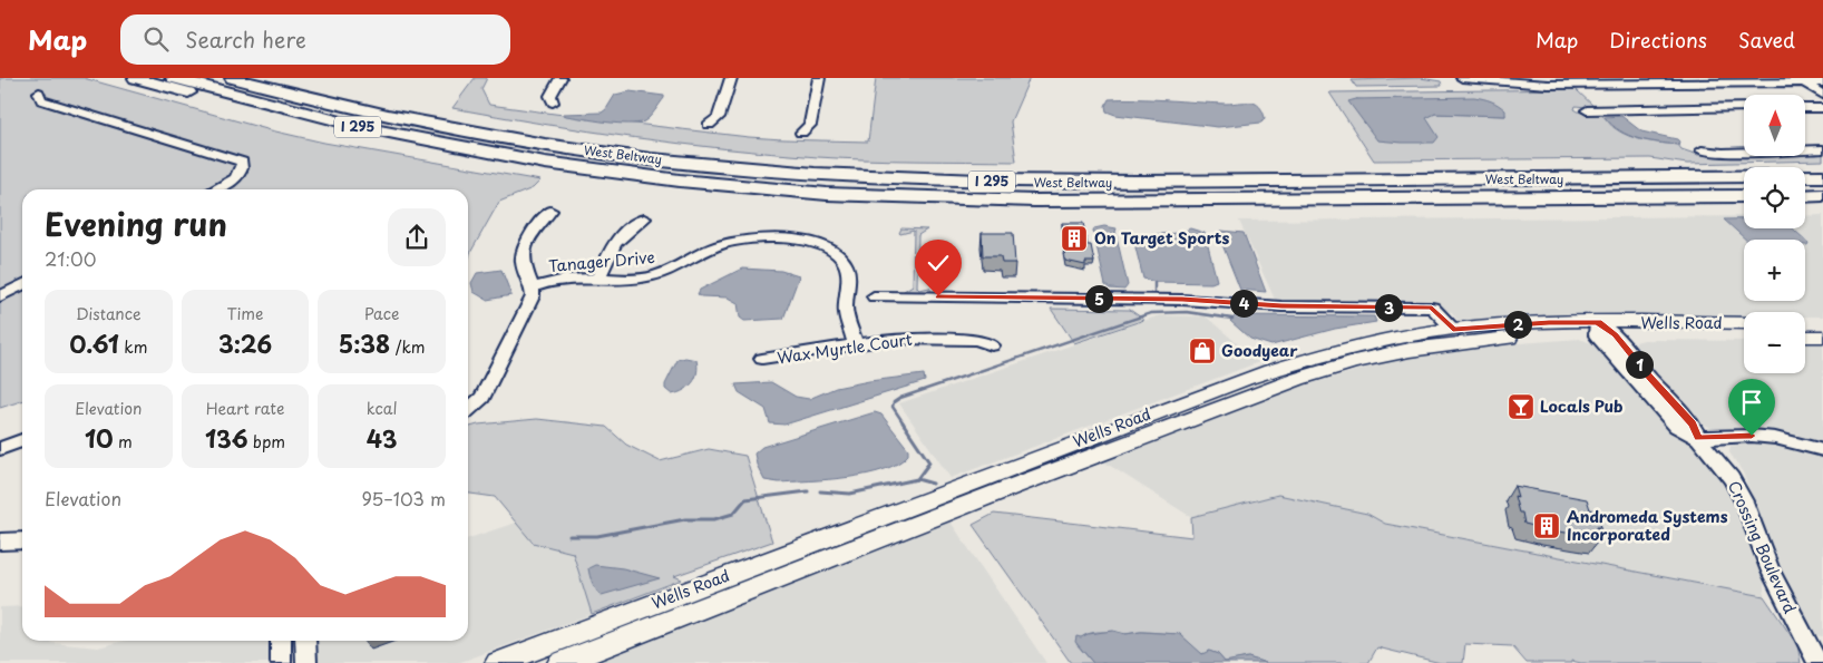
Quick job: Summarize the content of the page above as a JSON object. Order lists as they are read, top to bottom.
{
  "streets": {
    "highway": ["I 295", "West Beltway"],
    "main road": ["Wells Road"],
    "street": ["Tanager Drive", "Wax Myrtle Court", "Crossing Boulevard"]
  },
  "crossings": [
    ["Tanager Drive", "Wax Myrtle Court"],
    ["Wells Road", "Crossing Boulevard"]
  ],
  "places": {
    "building": ["On Target Sports", "Andromeda Systems Incorporated"],
    "shop": ["Goodyear"],
    "bar": ["Locals Pub"]
  },
  "north": "top",
  "page": {
    "header": "Map",
    "search": "Search here",
    "nav": ["Map", "Directions", "Saved"],
    "map_buttons": ["+", "−"],
    "heading": ["Evening run", "21:00"],
    "stats": [
      ["Distance", "0.61 km"],
      ["Time", "3:26"],
      ["Pace", "5:38 /km"],
      ["Elevation", "10 m"],
      ["Heart rate", "136 bpm"],
      ["kcal", "43"]
    ],
    "pins": [
      "5",
      "4",
      "3",
      "2",
      "1"
    ],
    "chart": ["Elevation", "95–103 m"]
  }
}
